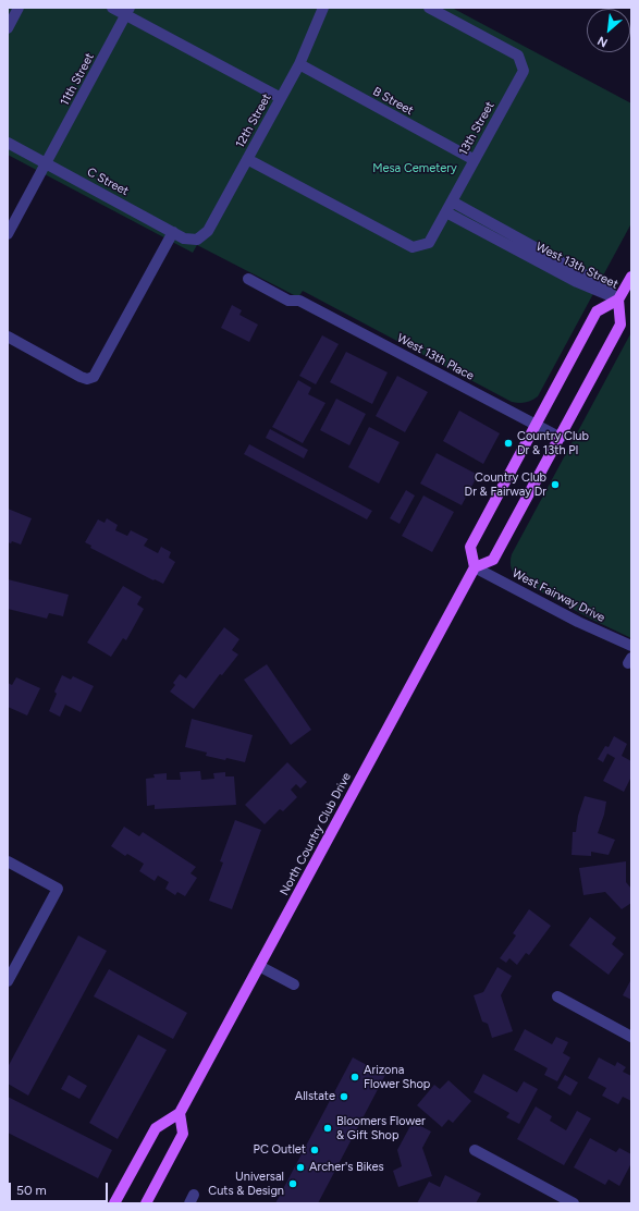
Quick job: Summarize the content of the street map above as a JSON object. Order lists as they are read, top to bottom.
{
  "streets": {
    "main road": ["North Country Club Drive"],
    "street": [
      "11th Street",
      "B Street",
      "12th Street",
      "13th Street",
      "C Street",
      "West 13th Street",
      "West 13th Place",
      "West Fairway Drive"
    ]
  },
  "crossings": [
    ["11th Street", "C Street"],
    ["B Street", "12th Street"],
    ["B Street", "13th Street"],
    ["12th Street", "13th Street"],
    ["12th Street", "C Street"],
    ["13th Street", "West 13th Street"],
    ["West Fairway Drive", "North Country Club Drive"]
  ],
  "parks": ["Mesa Cemetery"],
  "places": [
    "Country Club Dr & 13th Pl",
    "Country Club Dr & Fairway Dr",
    "Arizona Flower Shop",
    "Allstate",
    "Bloomers Flower & Gift Shop",
    "PC Outlet",
    "Archer's Bikes",
    "Universal Cuts & Design"
  ],
  "scale_bar": "50 m",
  "north": "bottom left"
}
